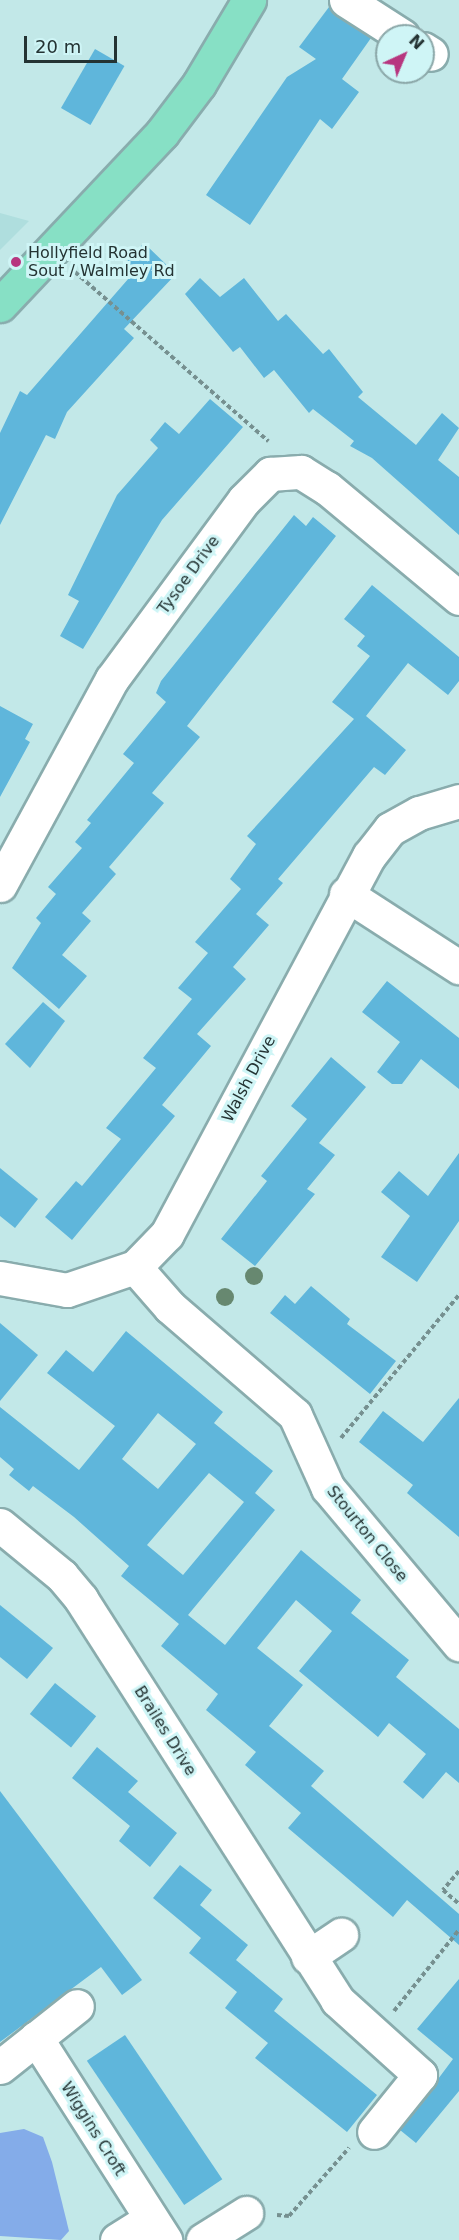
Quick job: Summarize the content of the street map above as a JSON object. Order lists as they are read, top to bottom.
{
  "streets": {
    "street": [
      "Tysoe Drive",
      "Walsh Drive",
      "Stourton Close",
      "Brailes Drive",
      "Wiggins Croft"
    ]
  },
  "crossings": [
    ["Walsh Drive", "Stourton Close"]
  ],
  "places": ["Hollyfield Road Sout / Walmley Rd"],
  "scale_bar": "20 m",
  "north": "top right"
}
